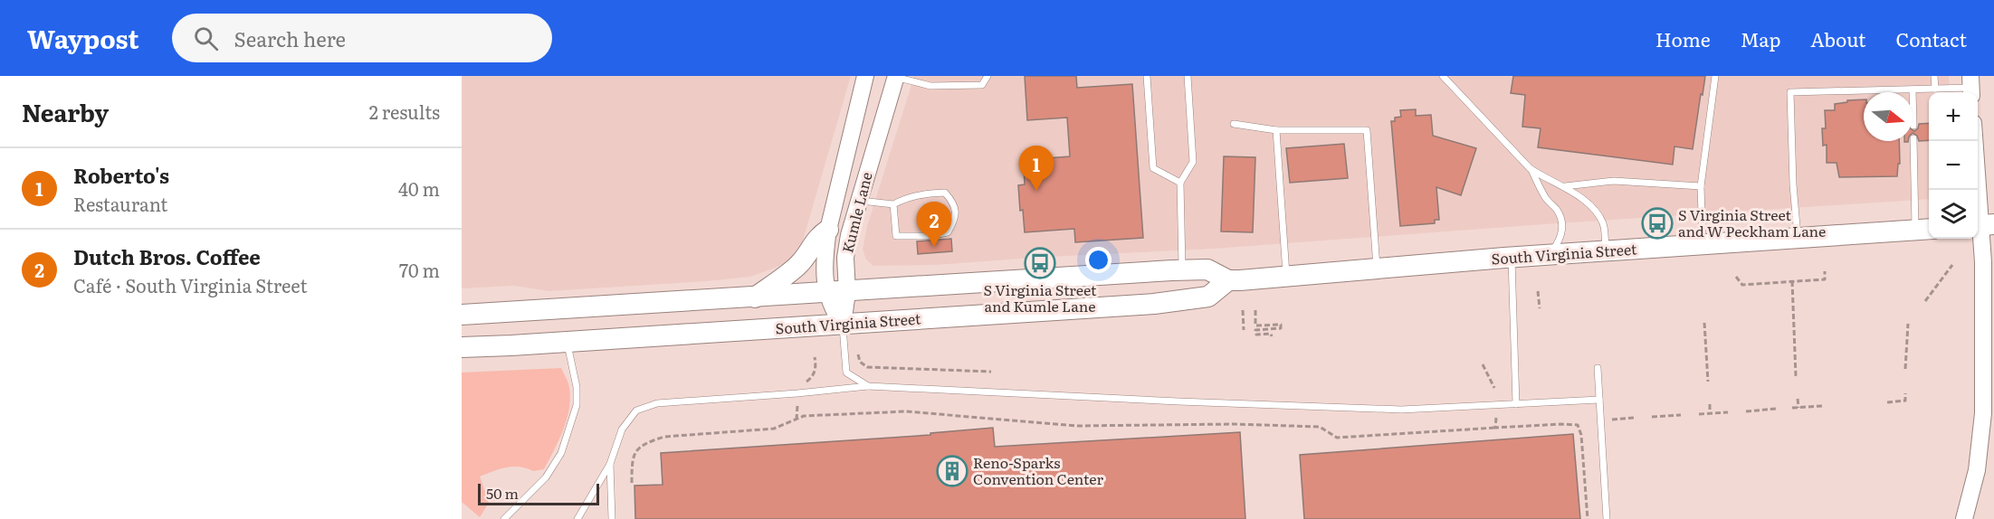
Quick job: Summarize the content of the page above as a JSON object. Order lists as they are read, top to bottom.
{
  "streets": {
    "main road": ["South Virginia Street"],
    "street": ["Kumle Lane"]
  },
  "crossings": [
    ["Kumle Lane", "South Virginia Street"]
  ],
  "places": {
    "bus stop": ["S Virginia Street and W Peckham Lane", "S Virginia Street and Kumle Lane"],
    "building": ["Reno-Sparks Convention Center"]
  },
  "scale_bar": "50 m",
  "north": "right",
  "page": {
    "header": "Waypost",
    "search": "Search here",
    "nav": [
      "Home",
      "Map",
      "About",
      "Contact"
    ],
    "heading": ["Nearby", "2 results"],
    "map_buttons": ["+", "−"],
    "pins": ["1", "2"],
    "list": [
      {
        "mark": "1",
        "name": "Roberto's",
        "note": "Restaurant",
        "value": "40 m"
      },
      {
        "mark": "2",
        "name": "Dutch Bros. Coffee",
        "note": "Café · South Virginia Street",
        "value": "70 m"
      }
    ],
    "scale": "50 m"
  }
}
